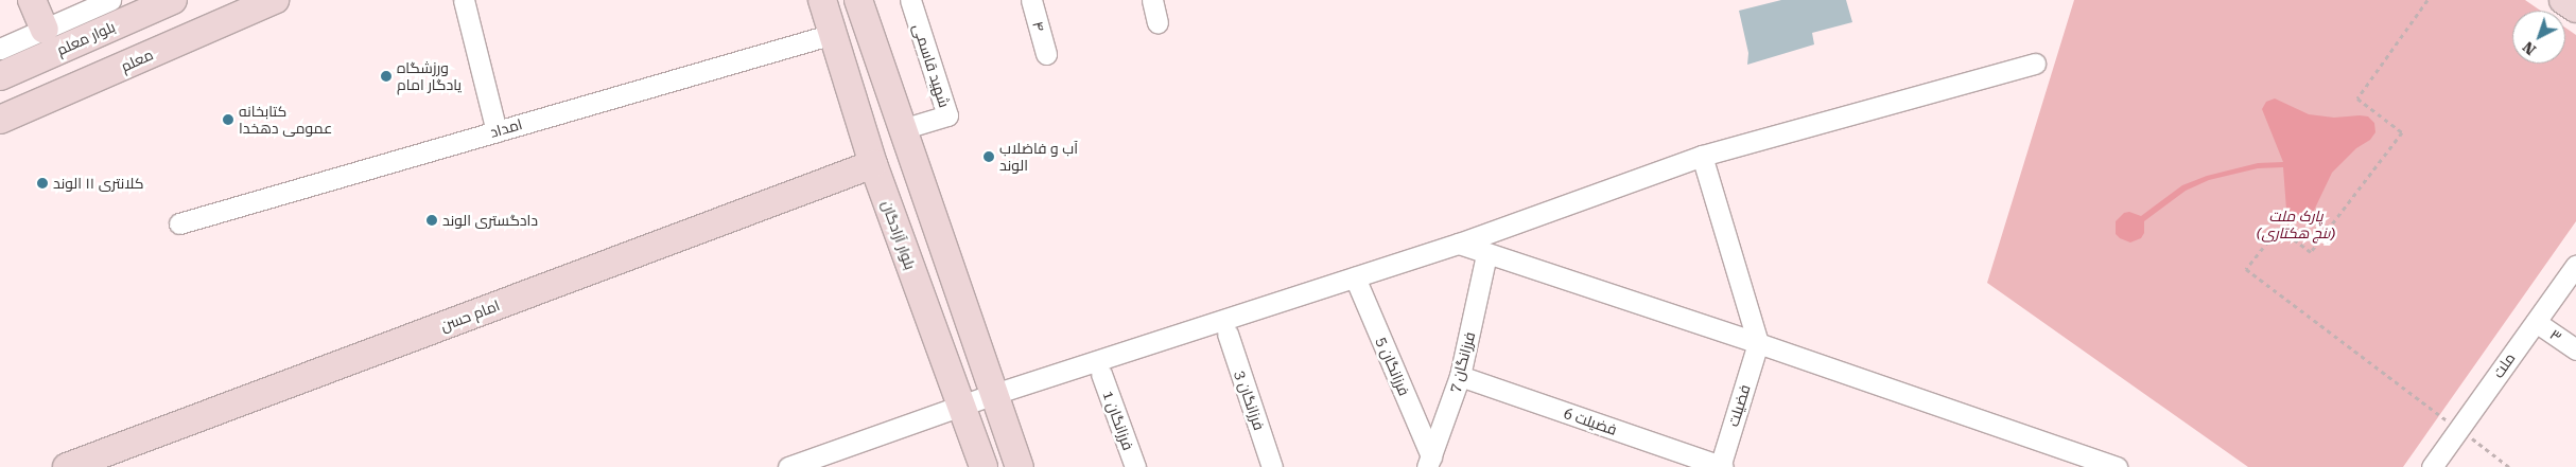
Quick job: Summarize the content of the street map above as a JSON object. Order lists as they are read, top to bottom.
{
  "streets": {
    "street": [
      "۴",
      "بلوار معلم",
      "معلم",
      "شهید قاسمی",
      "امداد",
      "بلوار آزادگان",
      "امام حسن",
      "۳",
      "فرزانگان 7",
      "ملت",
      "فرزانگان 5",
      "فرزانگان 3",
      "فضیلت",
      "فرزانگان 1",
      "فضیلت 6"
    ]
  },
  "crossings": [
    ["امداد", "بلوار آزادگان"],
    ["بلوار آزادگان", "امام حسن"],
    ["۳", "ملت"],
    ["فرزانگان 7", "فرزانگان 5"],
    ["فرزانگان 7", "فضیلت 6"],
    ["فضیلت", "فضیلت 6"]
  ],
  "parks": ["پارک ملت (پنج هکتاری)"],
  "places": [
    "ورزشگاه یادگار امام",
    "کتابخانه عمومی دهخدا",
    "آب و فاضلاب الوند",
    "کلانتری ۱۱ الوند",
    "دادگستری الوند"
  ],
  "north": "bottom left"
}
